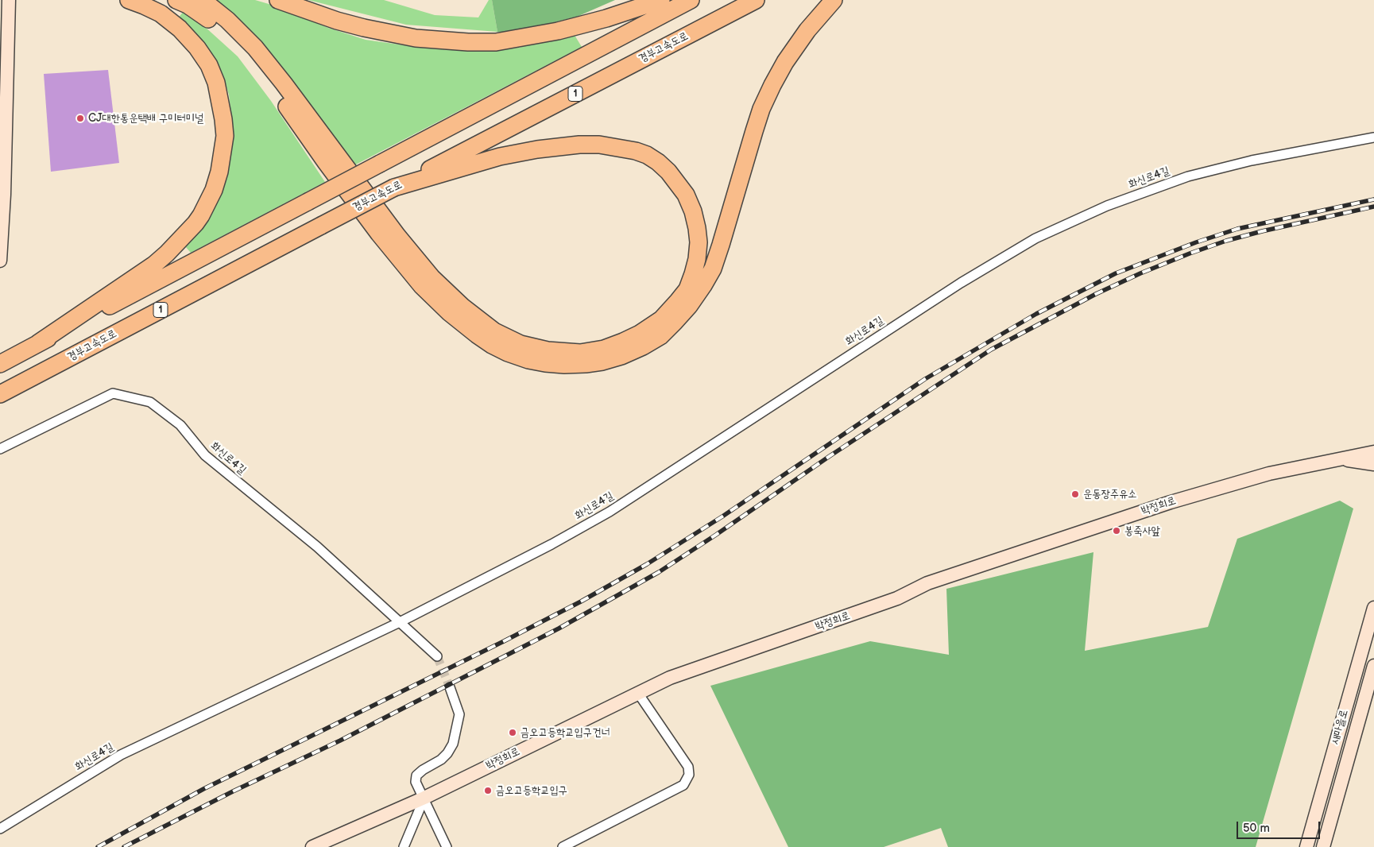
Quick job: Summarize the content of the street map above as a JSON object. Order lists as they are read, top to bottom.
{
  "streets": {
    "highway": ["경부고속도로", "1"],
    "street": ["화신로4길", "박정희로", "새마을로"]
  },
  "places": [
    "CJ대한통운택배 구미터미널",
    "운동장주유소",
    "봉죽사앞",
    "금오고등학교입구건너",
    "금오고등학교입구"
  ],
  "scale_bar": "50 m"
}
